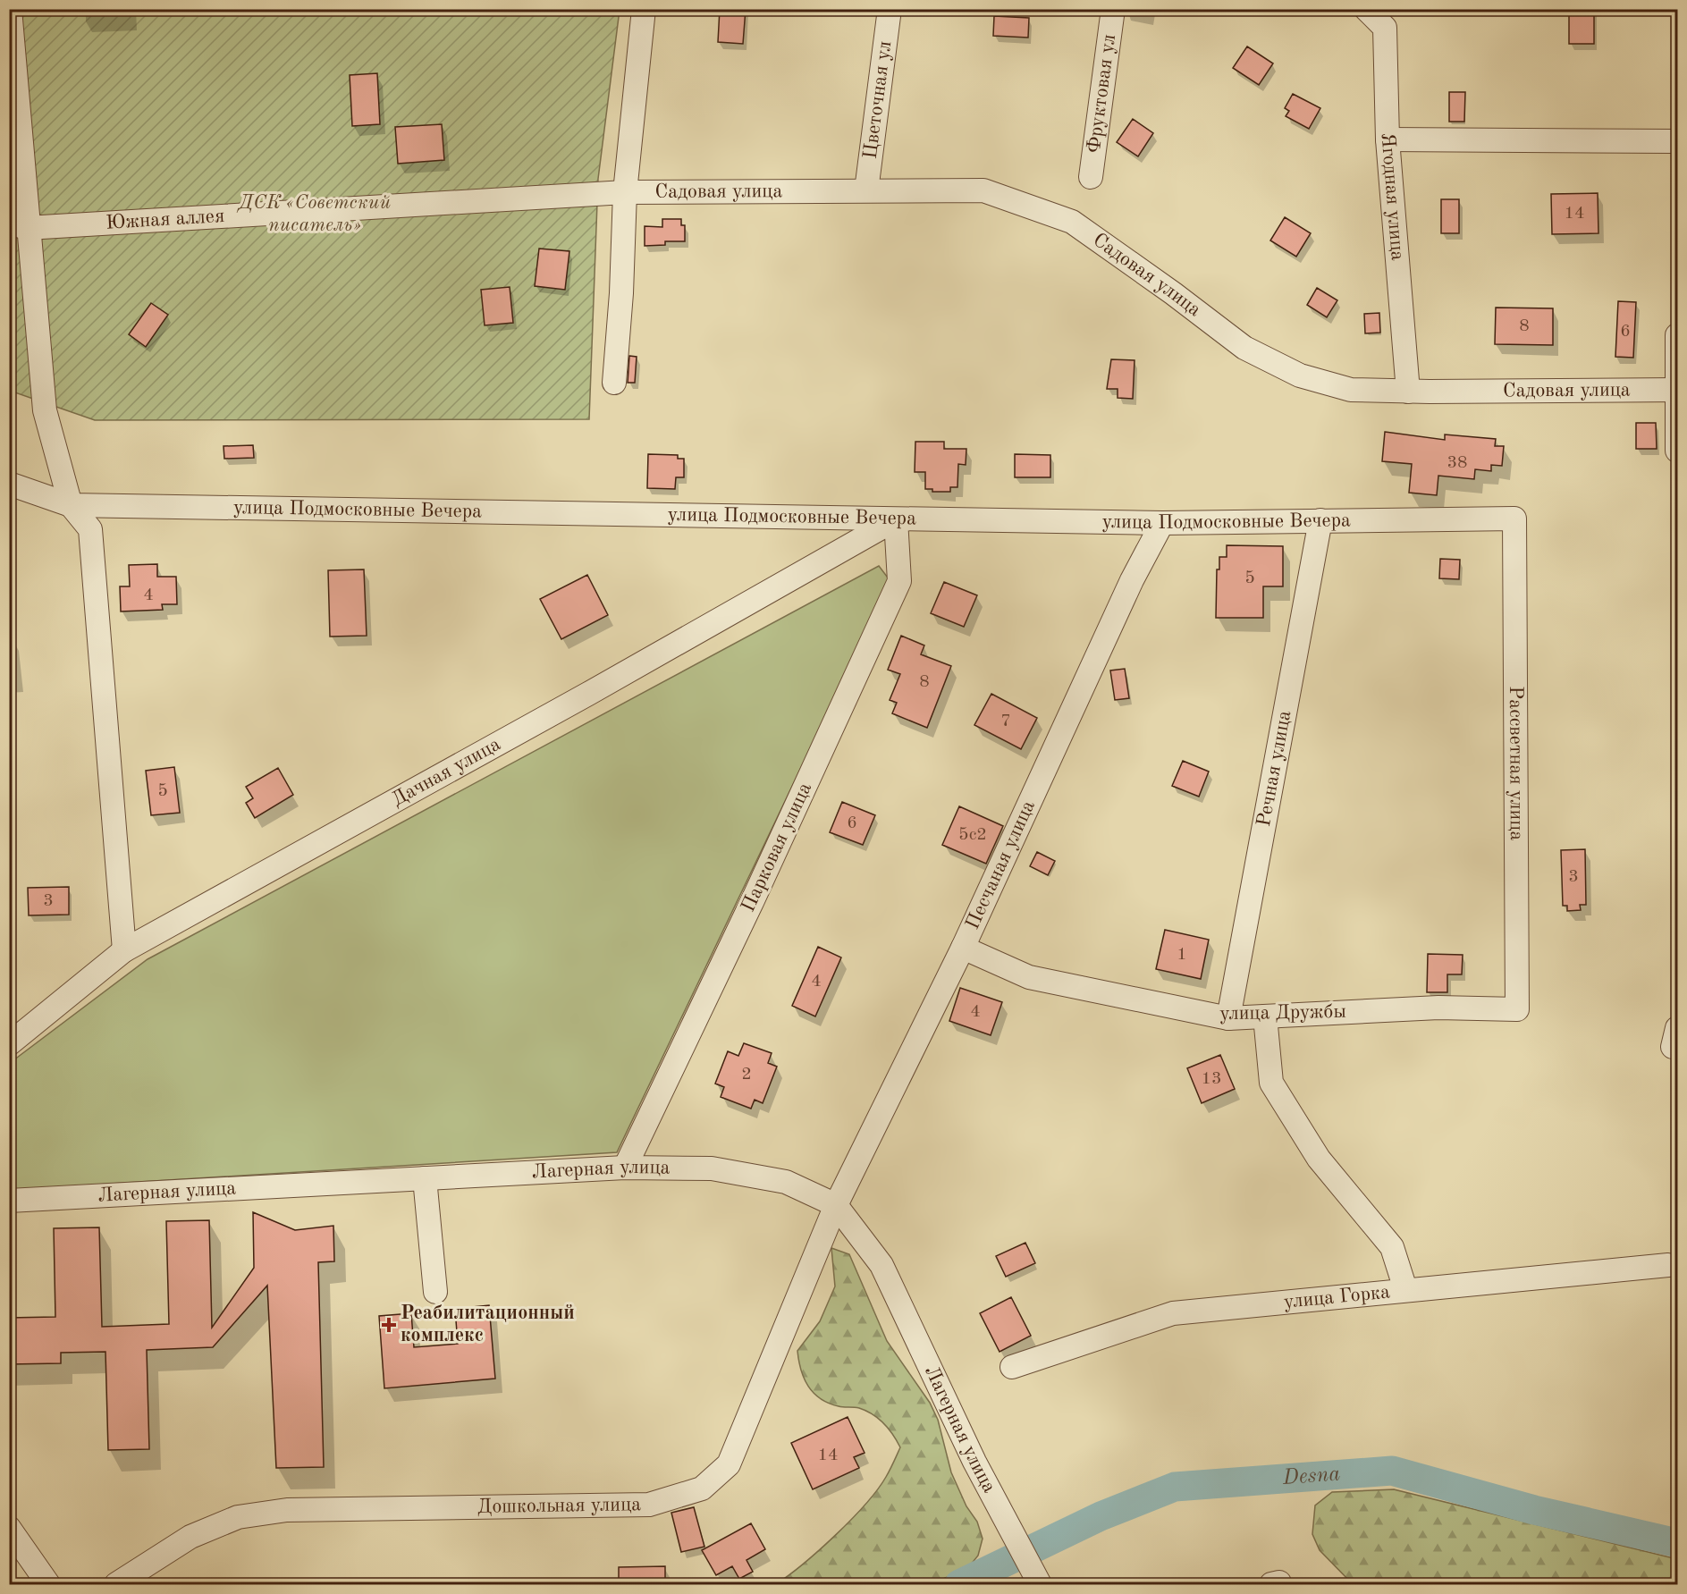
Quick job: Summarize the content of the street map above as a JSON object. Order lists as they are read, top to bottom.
{
  "streets": {
    "street": [
      "Фруктовая ул",
      "Цветочная ул",
      "Садовая улица",
      "Ягодная улица",
      "Южная аллея",
      "улица Подмосковные Вечера",
      "Рассветная улица",
      "Речная улица",
      "Дачная улица",
      "Парковая улица",
      "Песчаная улица",
      "улица Дружбы",
      "Лагерная улица",
      "улица Горка",
      "Дошкольная улица"
    ]
  },
  "crossings": [
    ["Цветочная ул", "Садовая улица"],
    ["Садовая улица", "Ягодная улица"],
    ["Садовая улица", "Южная аллея"],
    ["улица Подмосковные Вечера", "Рассветная улица"],
    ["улица Подмосковные Вечера", "Речная улица"],
    ["улица Подмосковные Вечера", "Дачная улица"],
    ["улица Подмосковные Вечера", "Парковая улица"],
    ["улица Подмосковные Вечера", "Песчаная улица"],
    ["Рассветная улица", "улица Дружбы"],
    ["Речная улица", "улица Дружбы"],
    ["Дачная улица", "Парковая улица"],
    ["Парковая улица", "Лагерная улица"],
    ["Песчаная улица", "улица Дружбы"],
    ["Песчаная улица", "Лагерная улица"],
    ["Песчаная улица", "Дошкольная улица"],
    ["Лагерная улица", "Дошкольная улица"]
  ],
  "water": ["Desna"],
  "parks": ["ДСК «Советский писатель»"],
  "places": {
    "health": ["Реабилитационный комплекс"]
  },
  "house_numbers": [
    "14",
    "8",
    "6",
    "38",
    "5",
    "4",
    "8",
    "7",
    "5",
    "6",
    "5с2",
    "3",
    "3",
    "1",
    "4",
    "4",
    "2",
    "13",
    "14"
  ]
}
